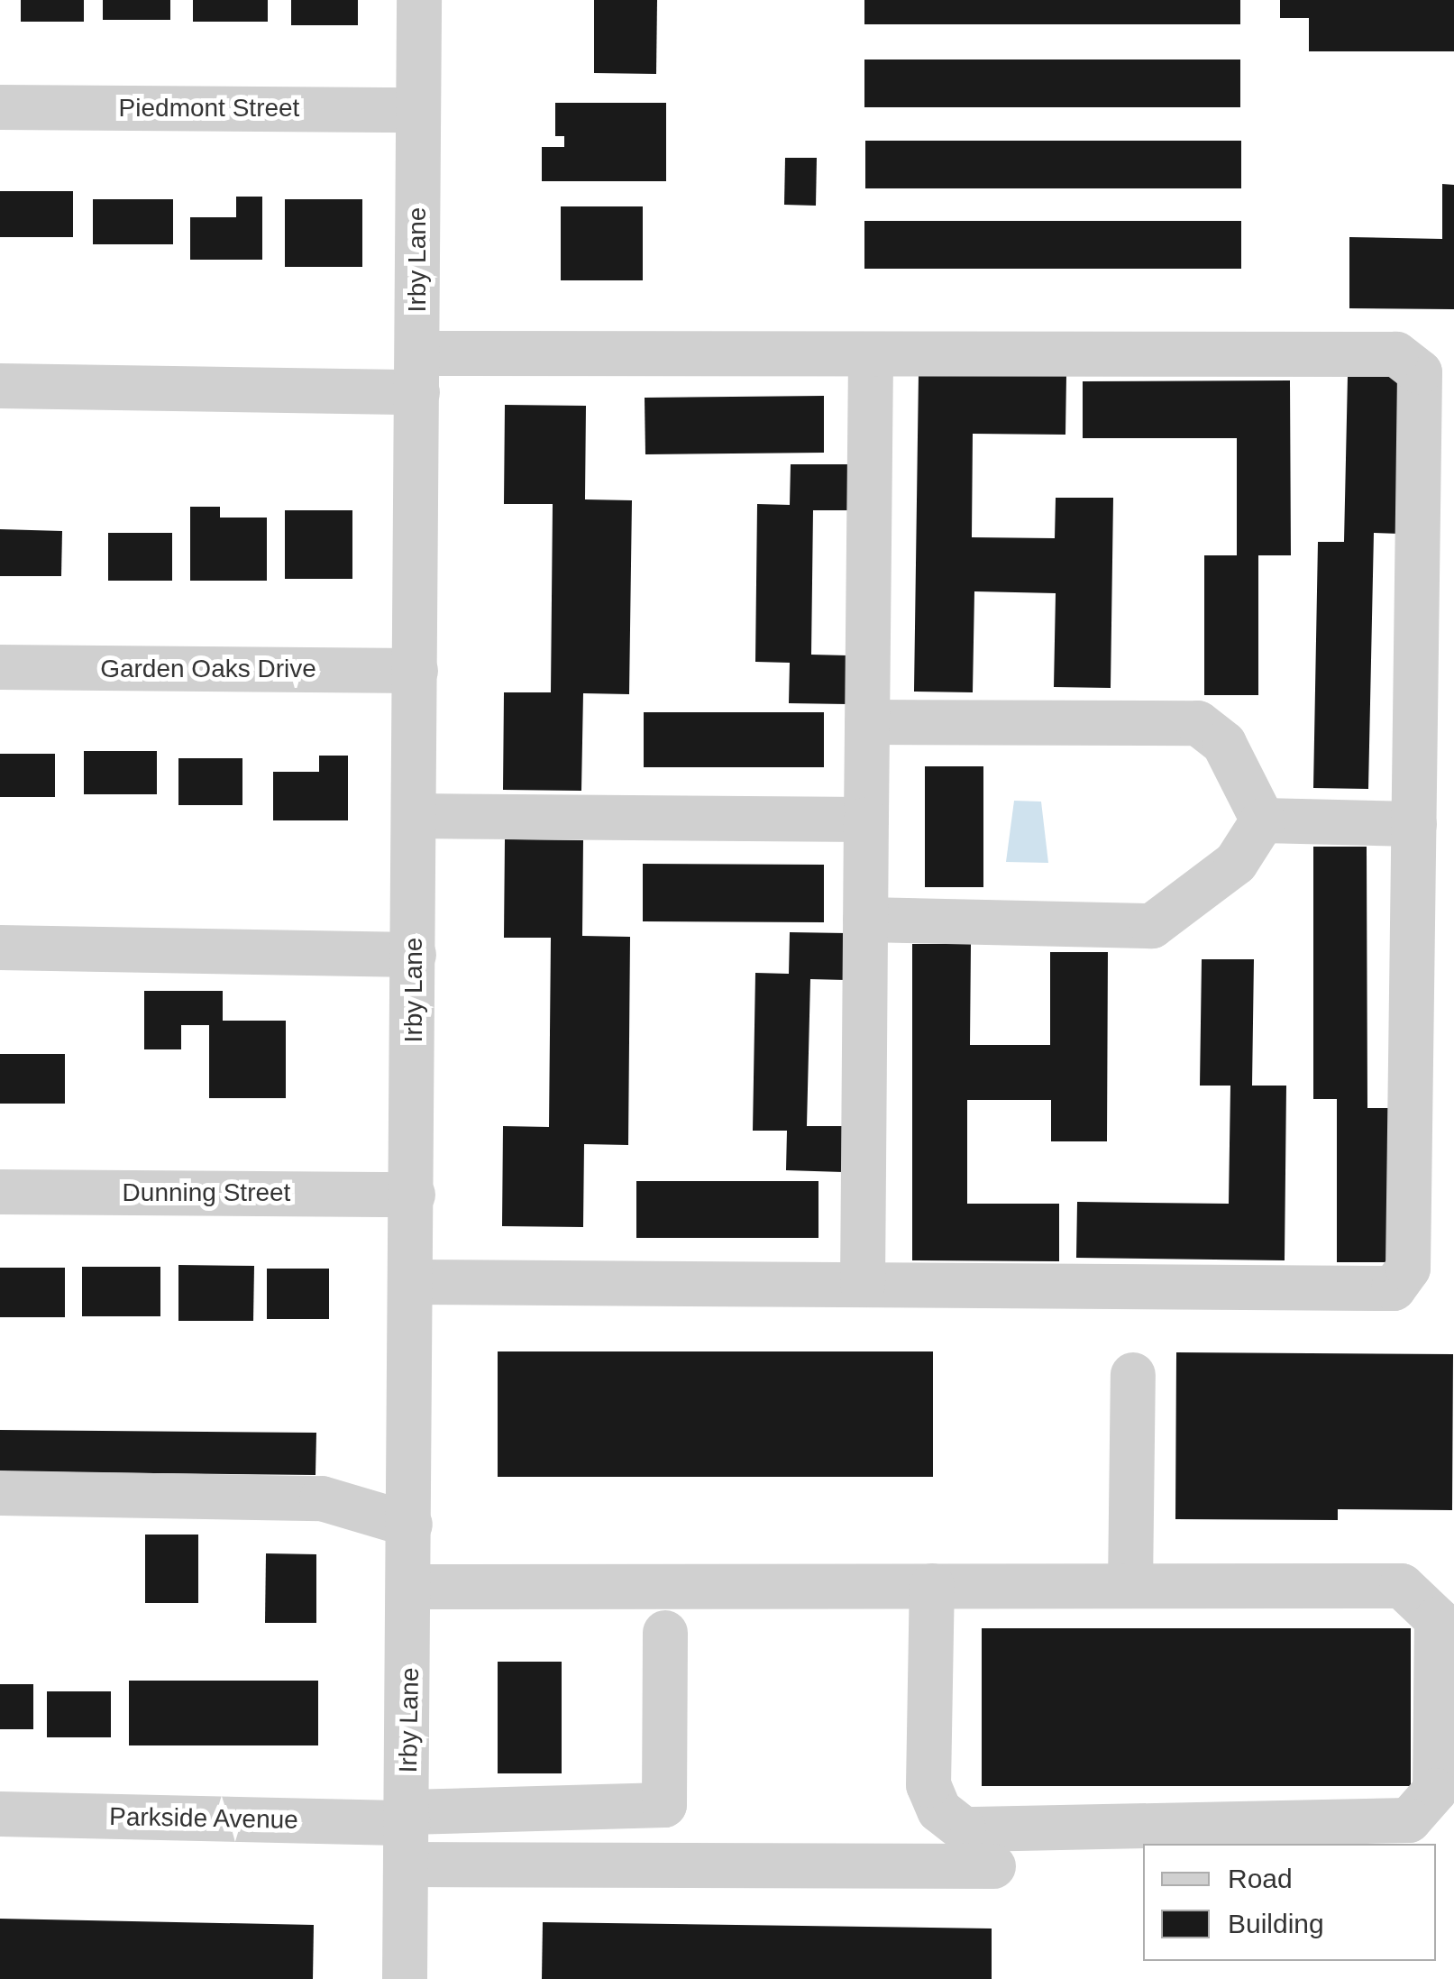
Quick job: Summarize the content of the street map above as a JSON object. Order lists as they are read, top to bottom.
{
  "streets": {
    "street": [
      "Piedmont Street",
      "Irby Lane",
      "Garden Oaks Drive",
      "Dunning Street",
      "Parkside Avenue"
    ]
  },
  "crossings": [
    ["Piedmont Street", "Irby Lane"],
    ["Irby Lane", "Garden Oaks Drive"],
    ["Irby Lane", "Dunning Street"],
    ["Irby Lane", "Parkside Avenue"]
  ],
  "legend": ["Road", "Building"]
}
